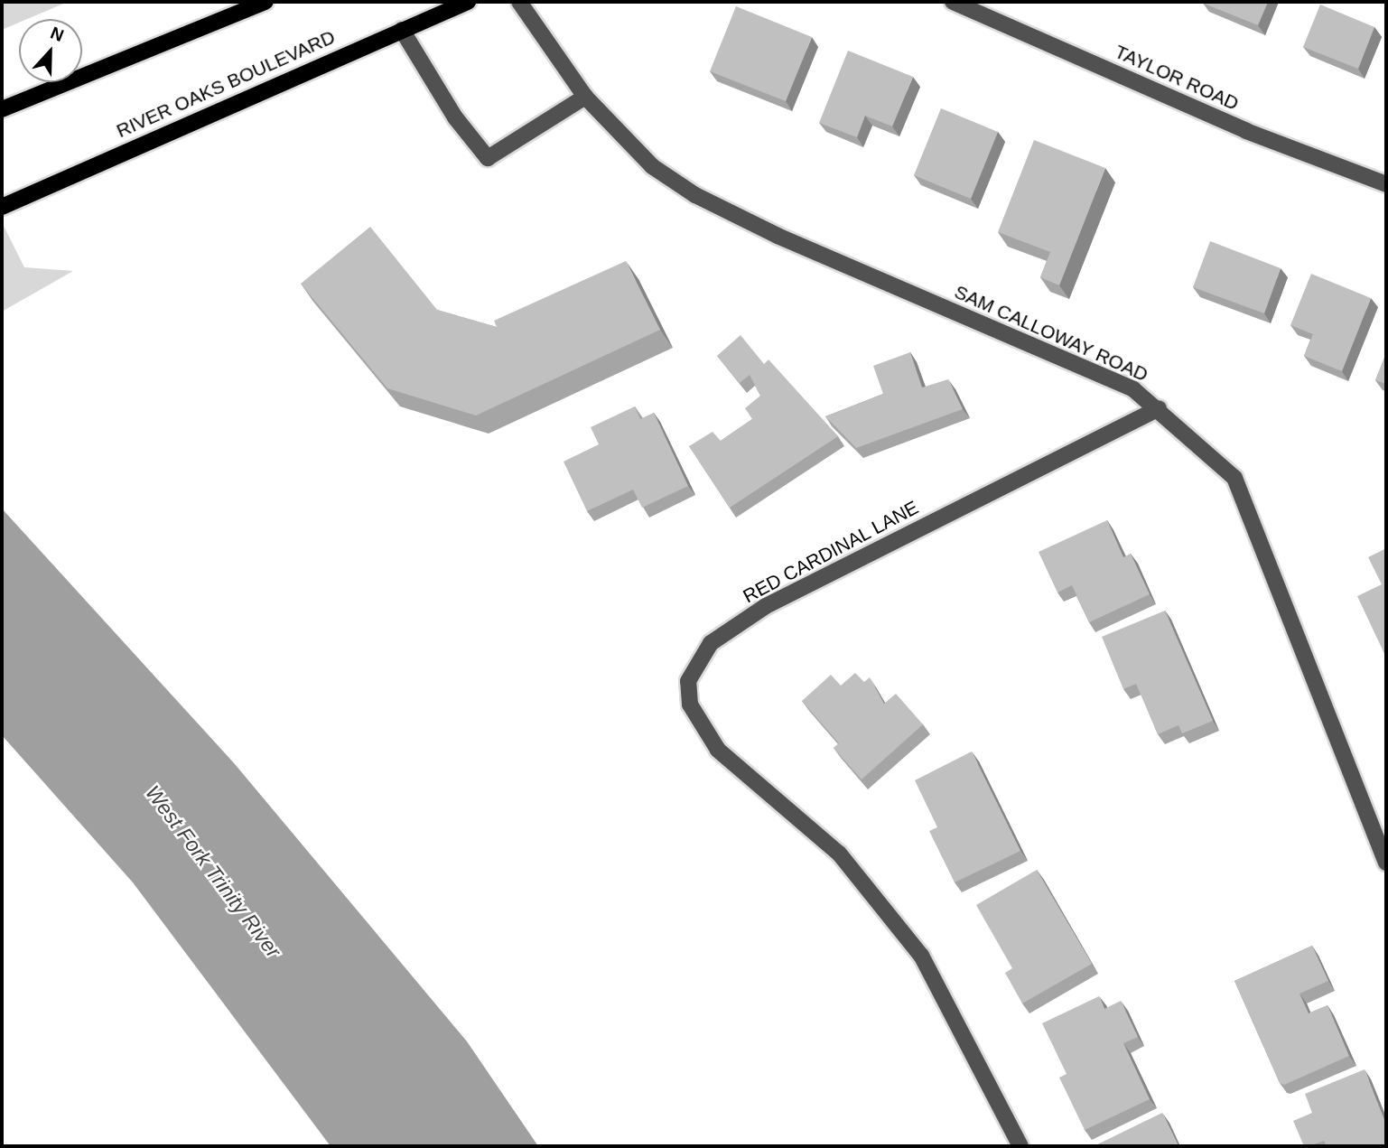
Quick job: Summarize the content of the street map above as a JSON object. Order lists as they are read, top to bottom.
{
  "streets": {
    "main road": ["RIVER OAKS BOULEVARD"],
    "street": ["TAYLOR ROAD", "SAM CALLOWAY ROAD", "RED CARDINAL LANE"]
  },
  "crossings": [
    ["SAM CALLOWAY ROAD", "RED CARDINAL LANE"]
  ],
  "water": ["West Fork Trinity River"],
  "north": "top"
}
